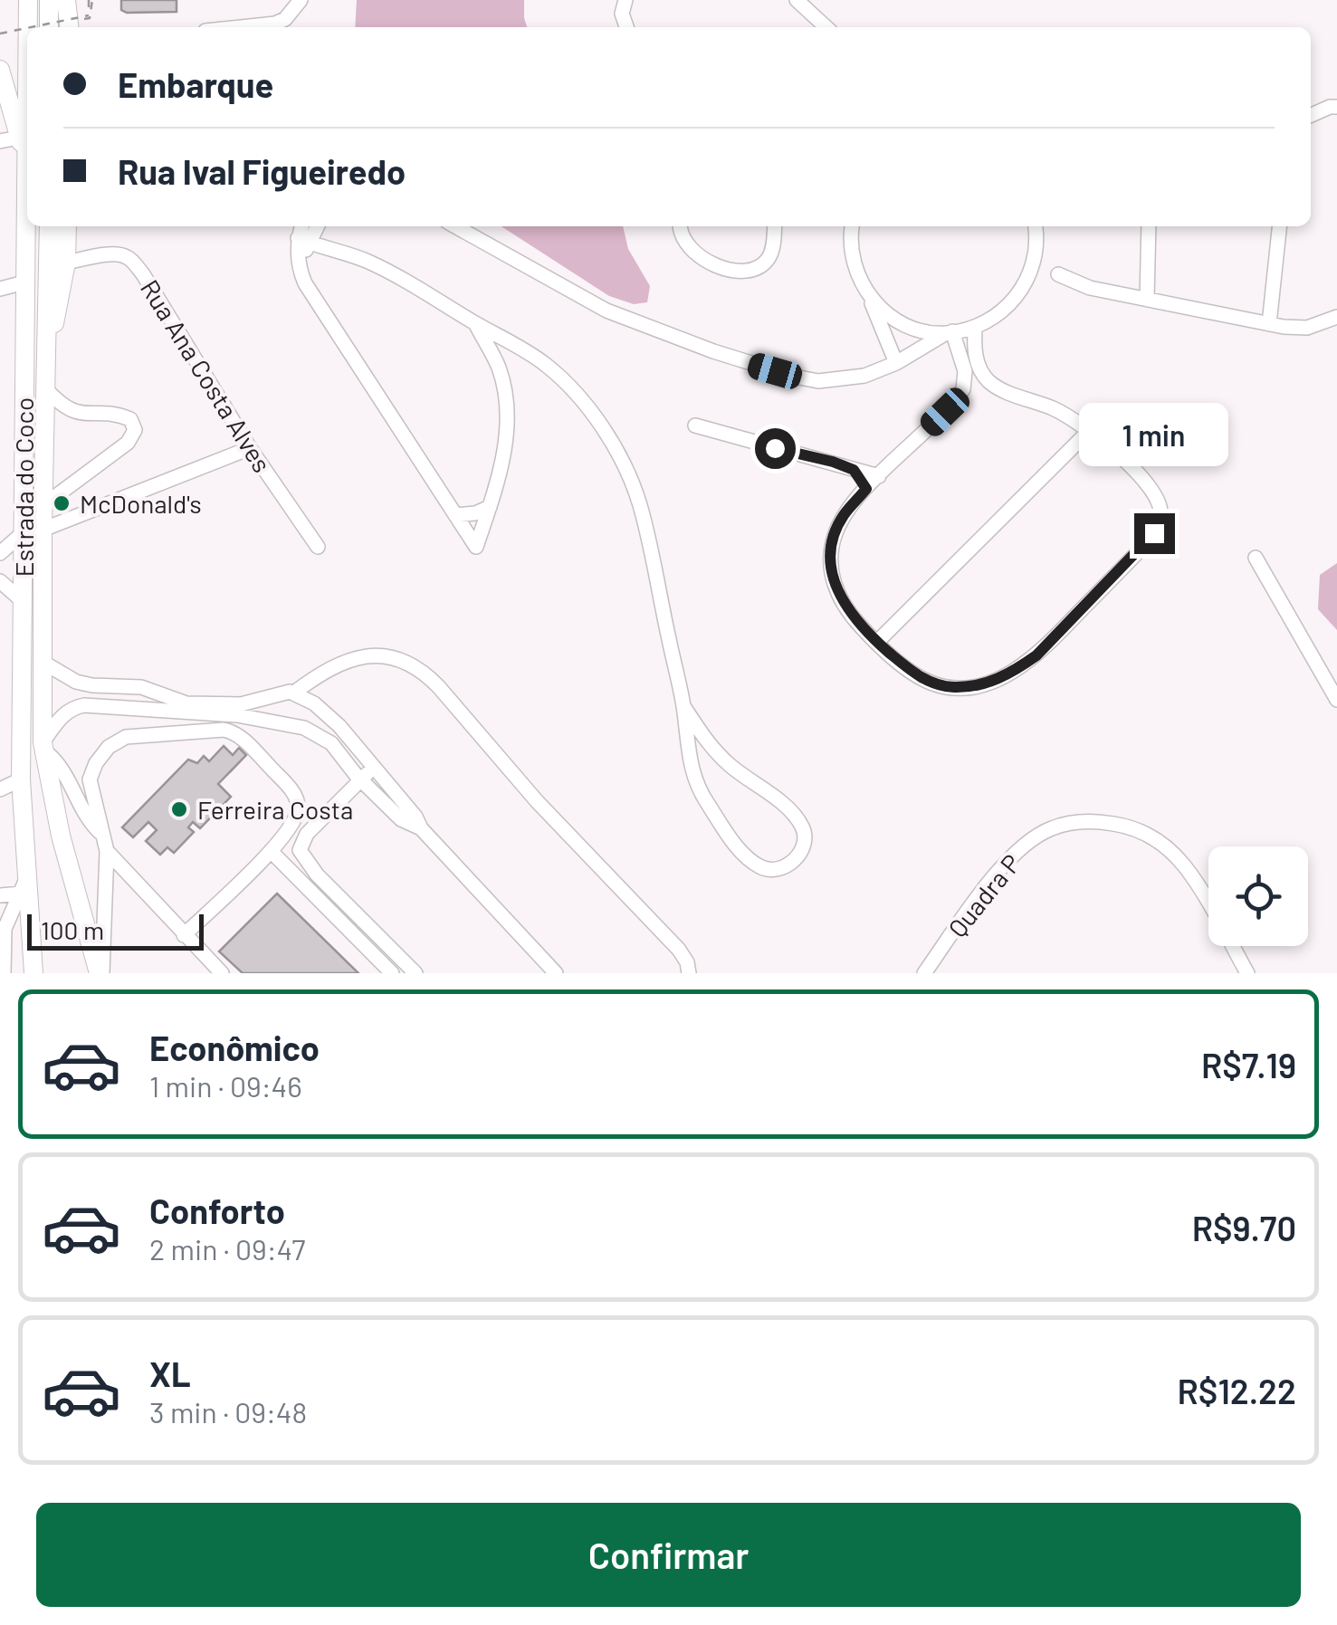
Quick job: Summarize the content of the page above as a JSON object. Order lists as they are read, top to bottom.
{
  "streets": {
    "highway": ["Estrada do Coco"],
    "street": ["Rua Ana Costa Alves", "Quadra P"]
  },
  "places": ["McDonald's", "Ferreira Costa"],
  "scale_bar": "100 m",
  "page": {
    "banner": ["Embarque", "Rua Ival Figueiredo"],
    "bubble": "1 min",
    "scale": "100 m",
    "list": [
      {
        "name": "Econômico",
        "note": "1 min · 09:46",
        "value": "R$7.19"
      },
      {
        "name": "Conforto",
        "note": "2 min · 09:47",
        "value": "R$9.70"
      },
      {
        "name": "XL",
        "note": "3 min · 09:48",
        "value": "R$12.22"
      }
    ],
    "buttons": "Confirmar"
  }
}
